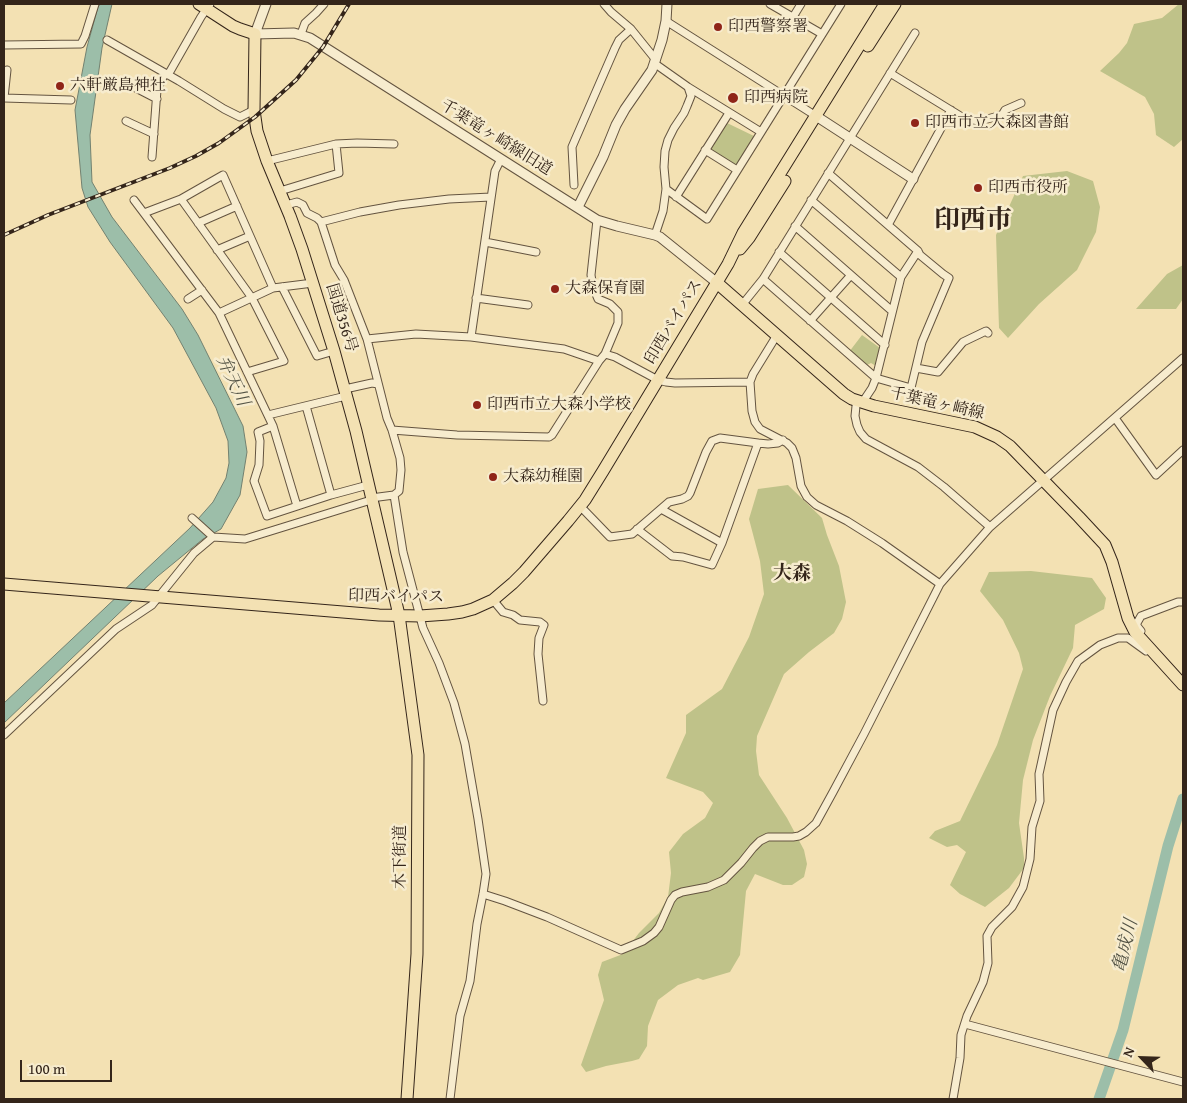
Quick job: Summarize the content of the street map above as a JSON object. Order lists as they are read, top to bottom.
{
  "streets": {
    "main road": [
      "国道356号",
      "印西バイパス",
      "千葉竜ヶ崎線",
      "木下街道"
    ],
    "street": ["千葉竜ヶ崎線旧道"]
  },
  "crossings": [
    ["千葉竜ヶ崎線旧道", "国道356号"],
    ["千葉竜ヶ崎線旧道", "印西バイパス"],
    ["千葉竜ヶ崎線旧道", "千葉竜ヶ崎線"],
    ["国道356号", "印西バイパス"],
    ["国道356号", "木下街道"],
    ["印西バイパス", "千葉竜ヶ崎線"],
    ["印西バイパス", "木下街道"]
  ],
  "districts": ["印西市", "大森"],
  "water": ["弁天川", "亀成川"],
  "places": [
    "印西警察署",
    "六軒厳島神社",
    "印西病院",
    "印西市立大森図書館",
    "印西市役所",
    "大森保育園",
    "印西市立大森小学校",
    "大森幼稚園"
  ],
  "scale_bar": "100 m",
  "north": "top left"
}
